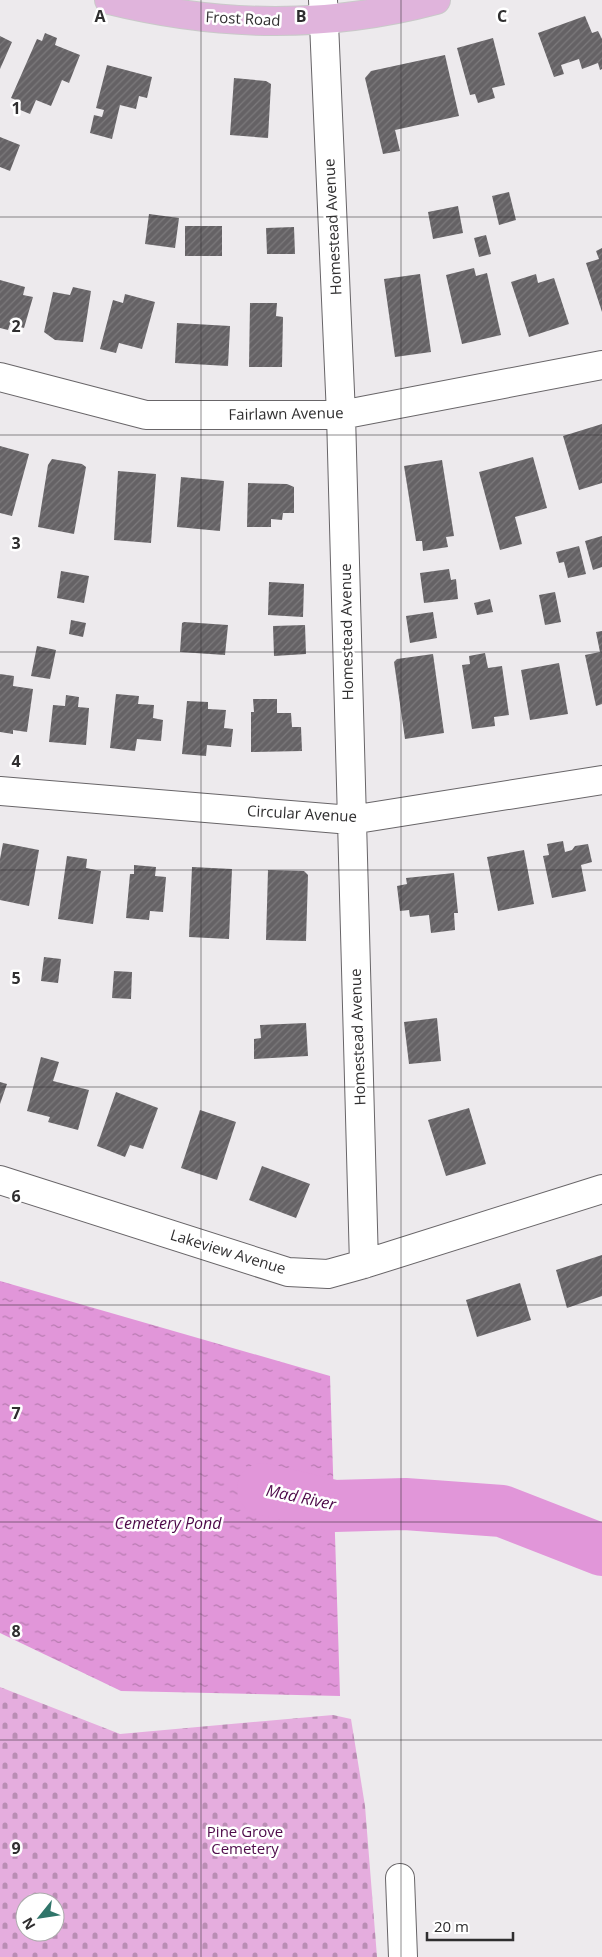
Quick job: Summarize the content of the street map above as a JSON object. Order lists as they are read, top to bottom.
{
  "streets": {
    "main road": ["Frost Road"],
    "street": [
      "Homestead Avenue",
      "Fairlawn Avenue",
      "Circular Avenue",
      "Lakeview Avenue"
    ]
  },
  "crossings": [
    ["Frost Road", "Homestead Avenue"],
    ["Homestead Avenue", "Fairlawn Avenue"],
    ["Homestead Avenue", "Circular Avenue"],
    ["Homestead Avenue", "Lakeview Avenue"]
  ],
  "water": ["Mad River", "Cemetery Pond"],
  "parks": ["Pine Grove Cemetery"],
  "scale_bar": "20 m",
  "north": "bottom left",
  "grid": {
    "columns": ["A", "B", "C"],
    "rows": [
      "1",
      "2",
      "3",
      "4",
      "5",
      "6",
      "7",
      "8",
      "9"
    ]
  }
}
